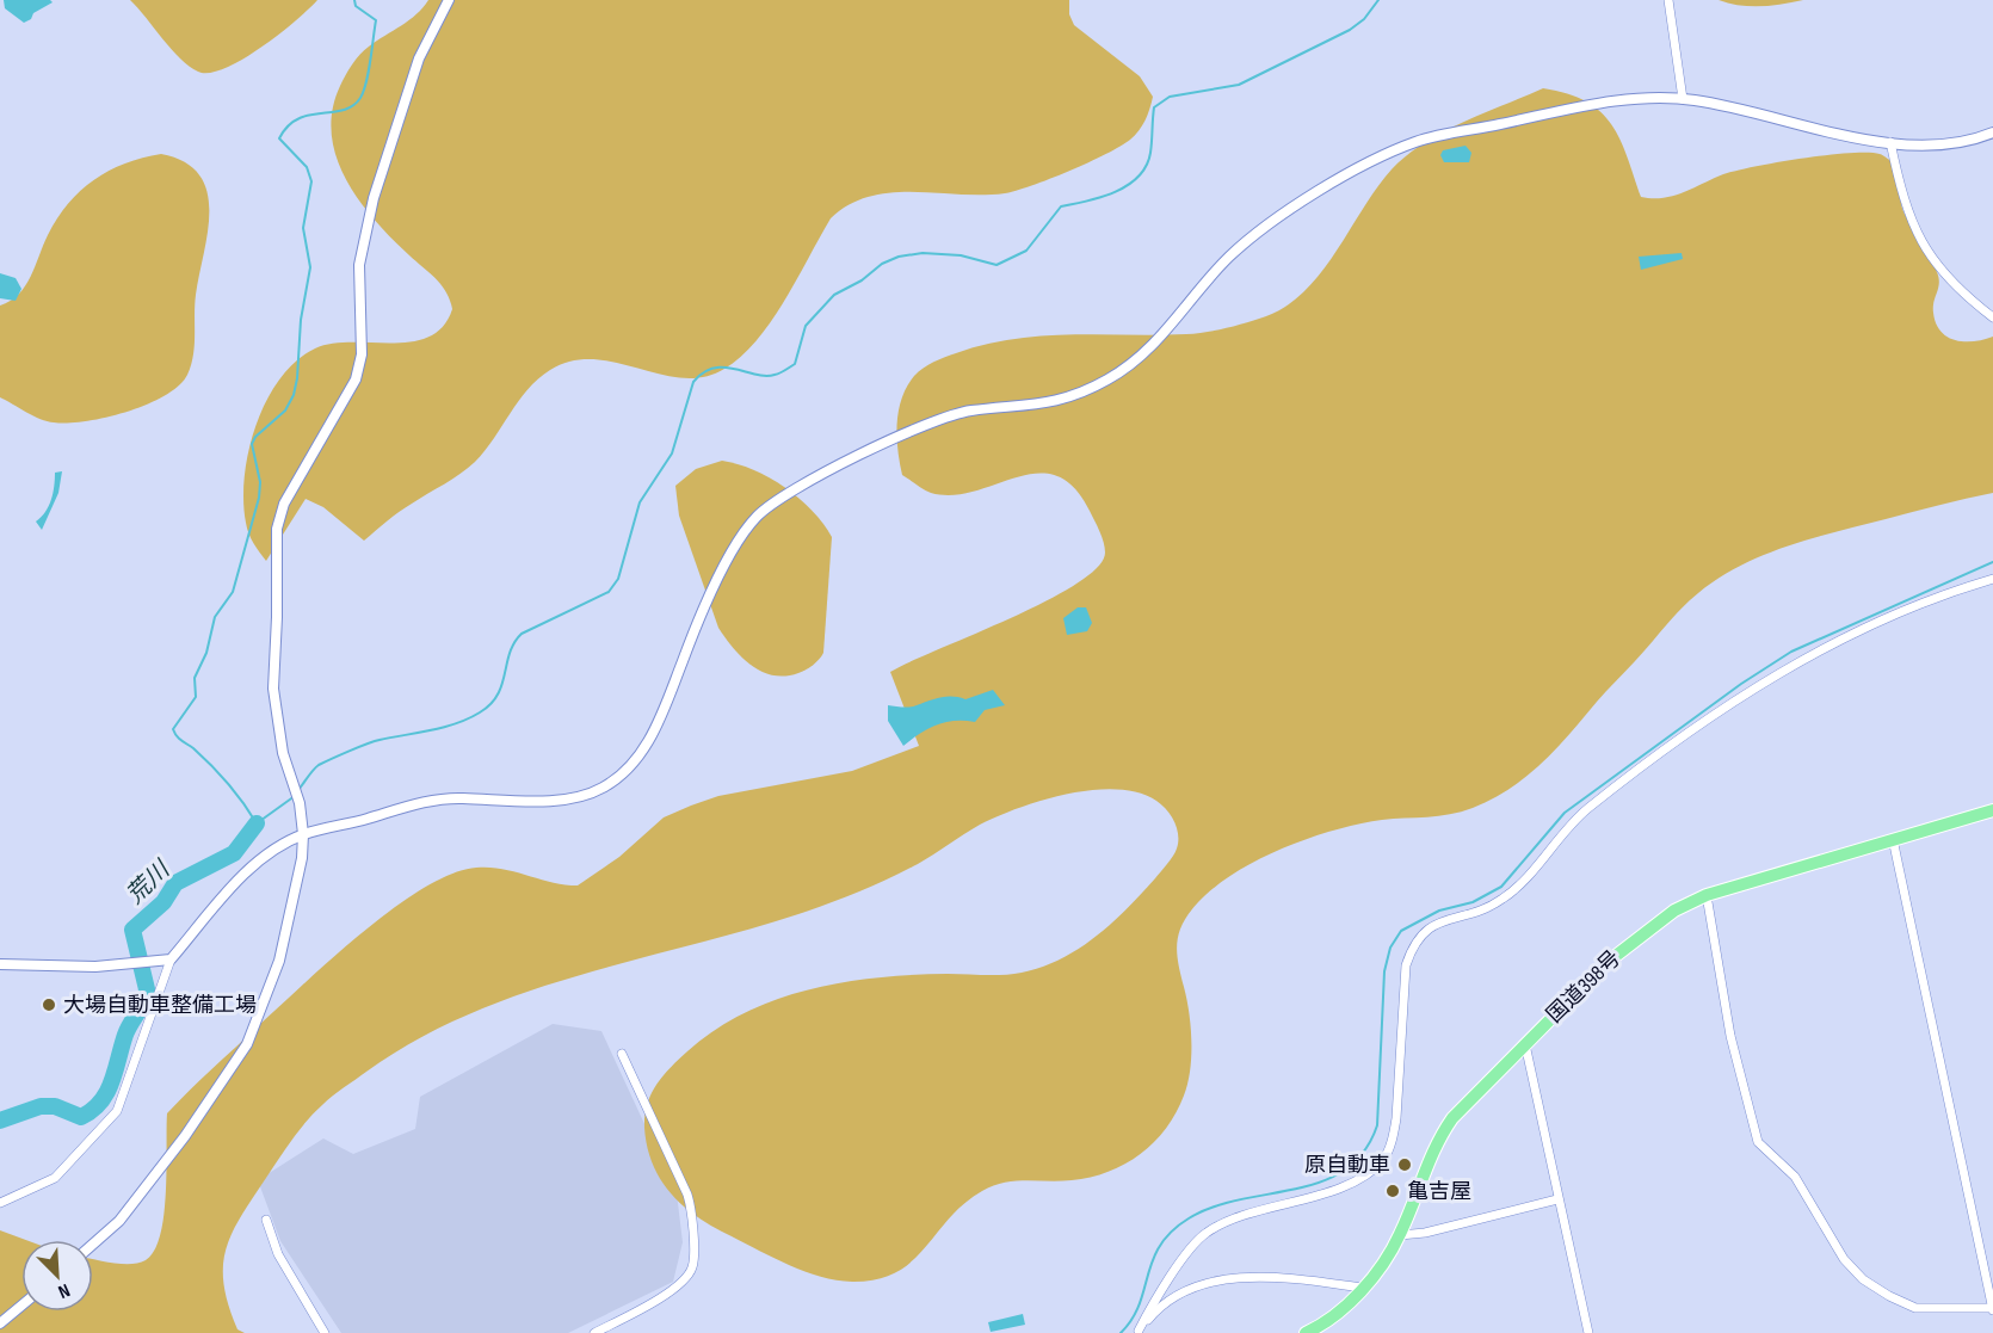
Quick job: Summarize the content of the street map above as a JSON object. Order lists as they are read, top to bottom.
{
  "streets": {
    "highway": ["国道398号"]
  },
  "water": ["荒川"],
  "places": ["大場自動車整備工場", "原自動車", "亀吉屋"],
  "north": "bottom right"
}
